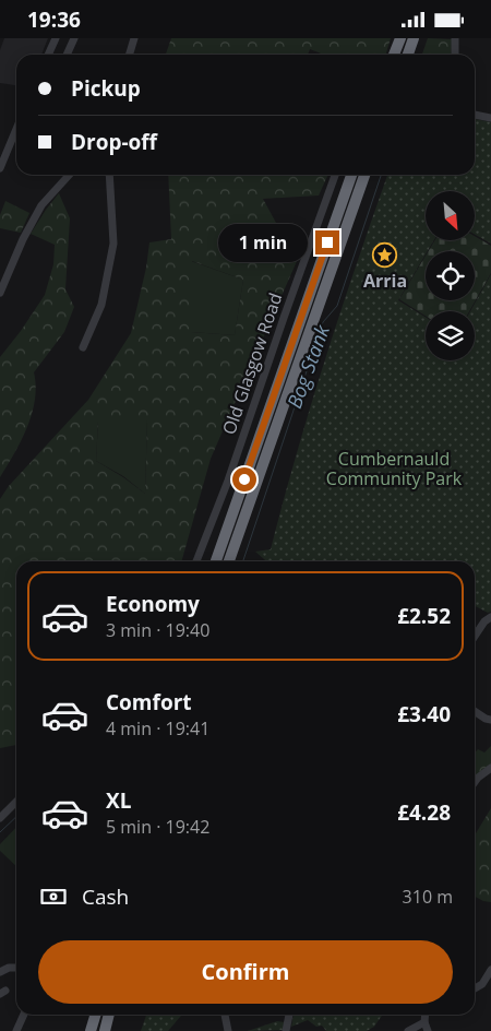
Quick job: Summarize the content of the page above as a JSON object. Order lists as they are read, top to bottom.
{
  "streets": {
    "street": ["Old Glasgow Road"]
  },
  "water": ["Bog Stank"],
  "parks": ["Cumbernauld Community Park"],
  "places": {
    "place": ["Arria"]
  },
  "north": "bottom right",
  "page": {
    "status": "19:36",
    "banner": ["Pickup", "Drop-off"],
    "bubble": "1 min",
    "list": [
      {
        "name": "Economy",
        "note": "3 min · 19:40",
        "value": "£2.52"
      },
      {
        "name": "Comfort",
        "note": "4 min · 19:41",
        "value": "£3.40"
      },
      {
        "name": "XL",
        "note": "5 min · 19:42",
        "value": "£4.28"
      }
    ],
    "pay": ["Cash", "310 m"],
    "buttons": "Confirm"
  }
}
